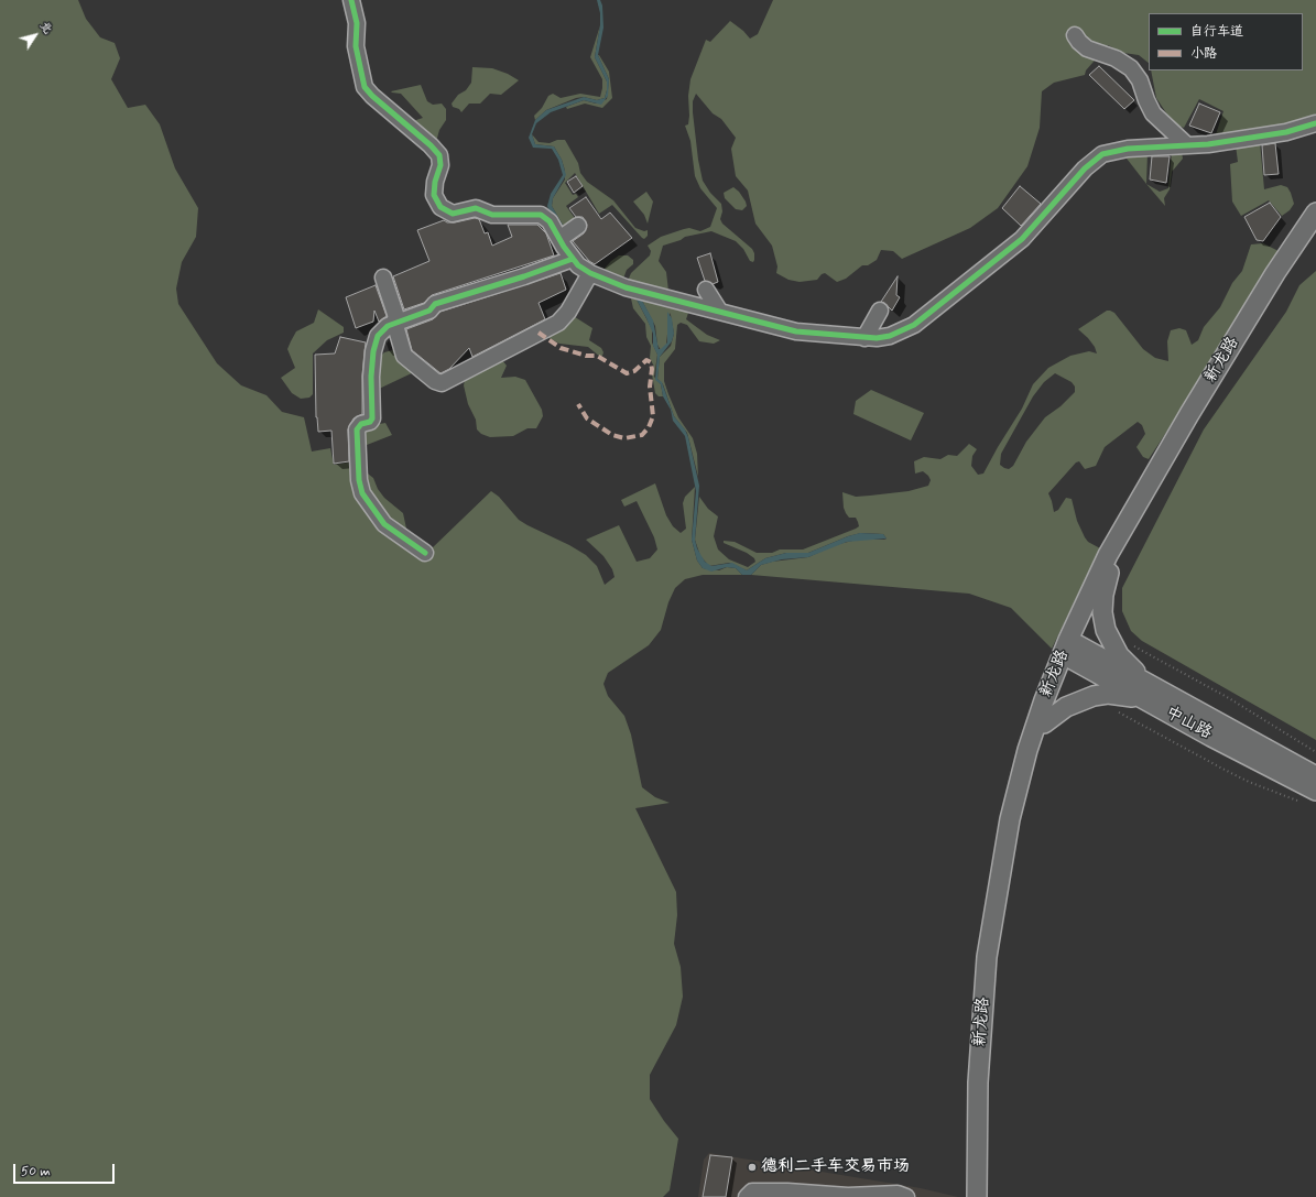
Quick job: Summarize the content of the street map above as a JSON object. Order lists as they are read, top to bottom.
{
  "streets": {
    "main road": ["新龙路", "中山路"]
  },
  "crossings": [
    ["新龙路", "中山路"]
  ],
  "places": ["德利二手车交易市场"],
  "legend": ["自行车道", "小路"],
  "scale_bar": "50 m",
  "north": "top right"
}
